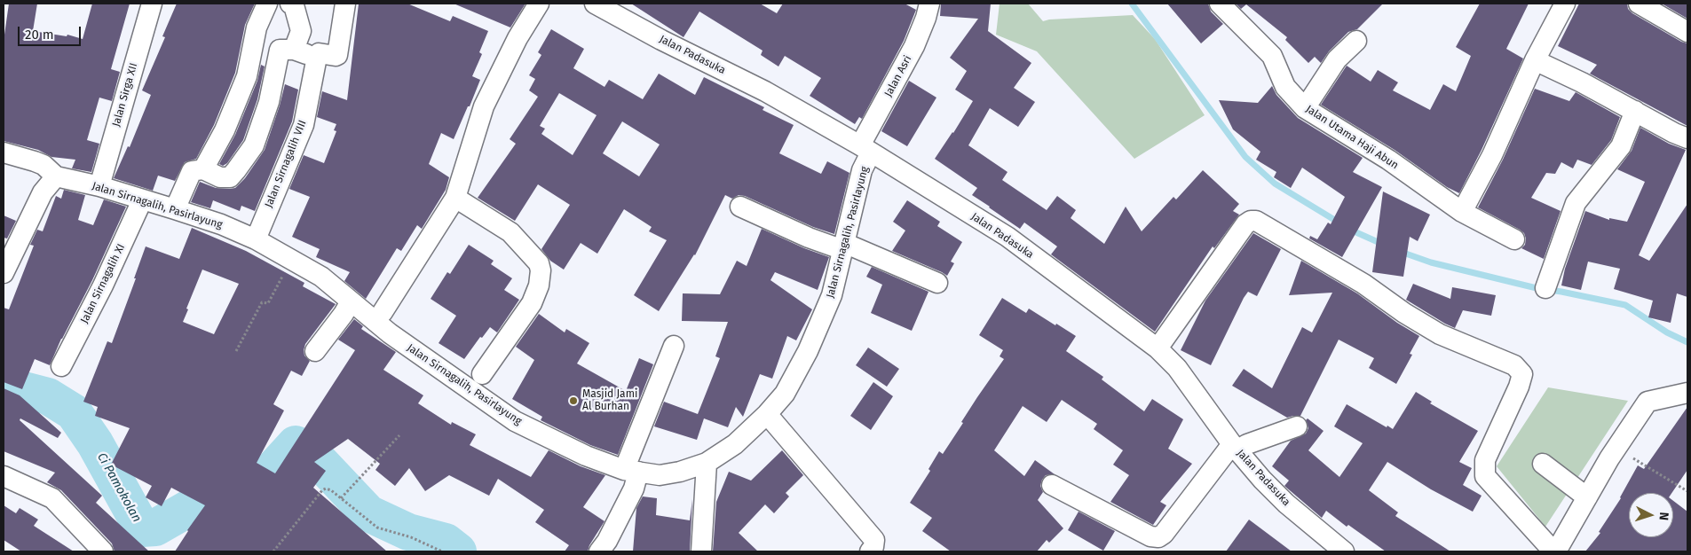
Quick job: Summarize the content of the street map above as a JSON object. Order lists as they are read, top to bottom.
{
  "streets": {
    "street": [
      "Jalan Padasuka",
      "Jalan Asri",
      "Jalan Sirga XII",
      "Jalan Utama Haji Abun",
      "Jalan Sirnagalih VIII",
      "Jalan Sirnagalih, Pasirlayung",
      "Jalan Sirnagalih XI"
    ]
  },
  "crossings": [
    ["Jalan Padasuka", "Jalan Asri"],
    ["Jalan Padasuka", "Jalan Sirnagalih, Pasirlayung"],
    ["Jalan Asri", "Jalan Sirnagalih, Pasirlayung"],
    ["Jalan Sirga XII", "Jalan Sirnagalih, Pasirlayung"],
    ["Jalan Sirnagalih VIII", "Jalan Sirnagalih, Pasirlayung"],
    ["Jalan Sirnagalih, Pasirlayung", "Jalan Sirnagalih XI"]
  ],
  "water": ["Ci Pamokolan"],
  "places": ["Masjid Jami Al Burhan"],
  "scale_bar": "20 m",
  "north": "right"
}
